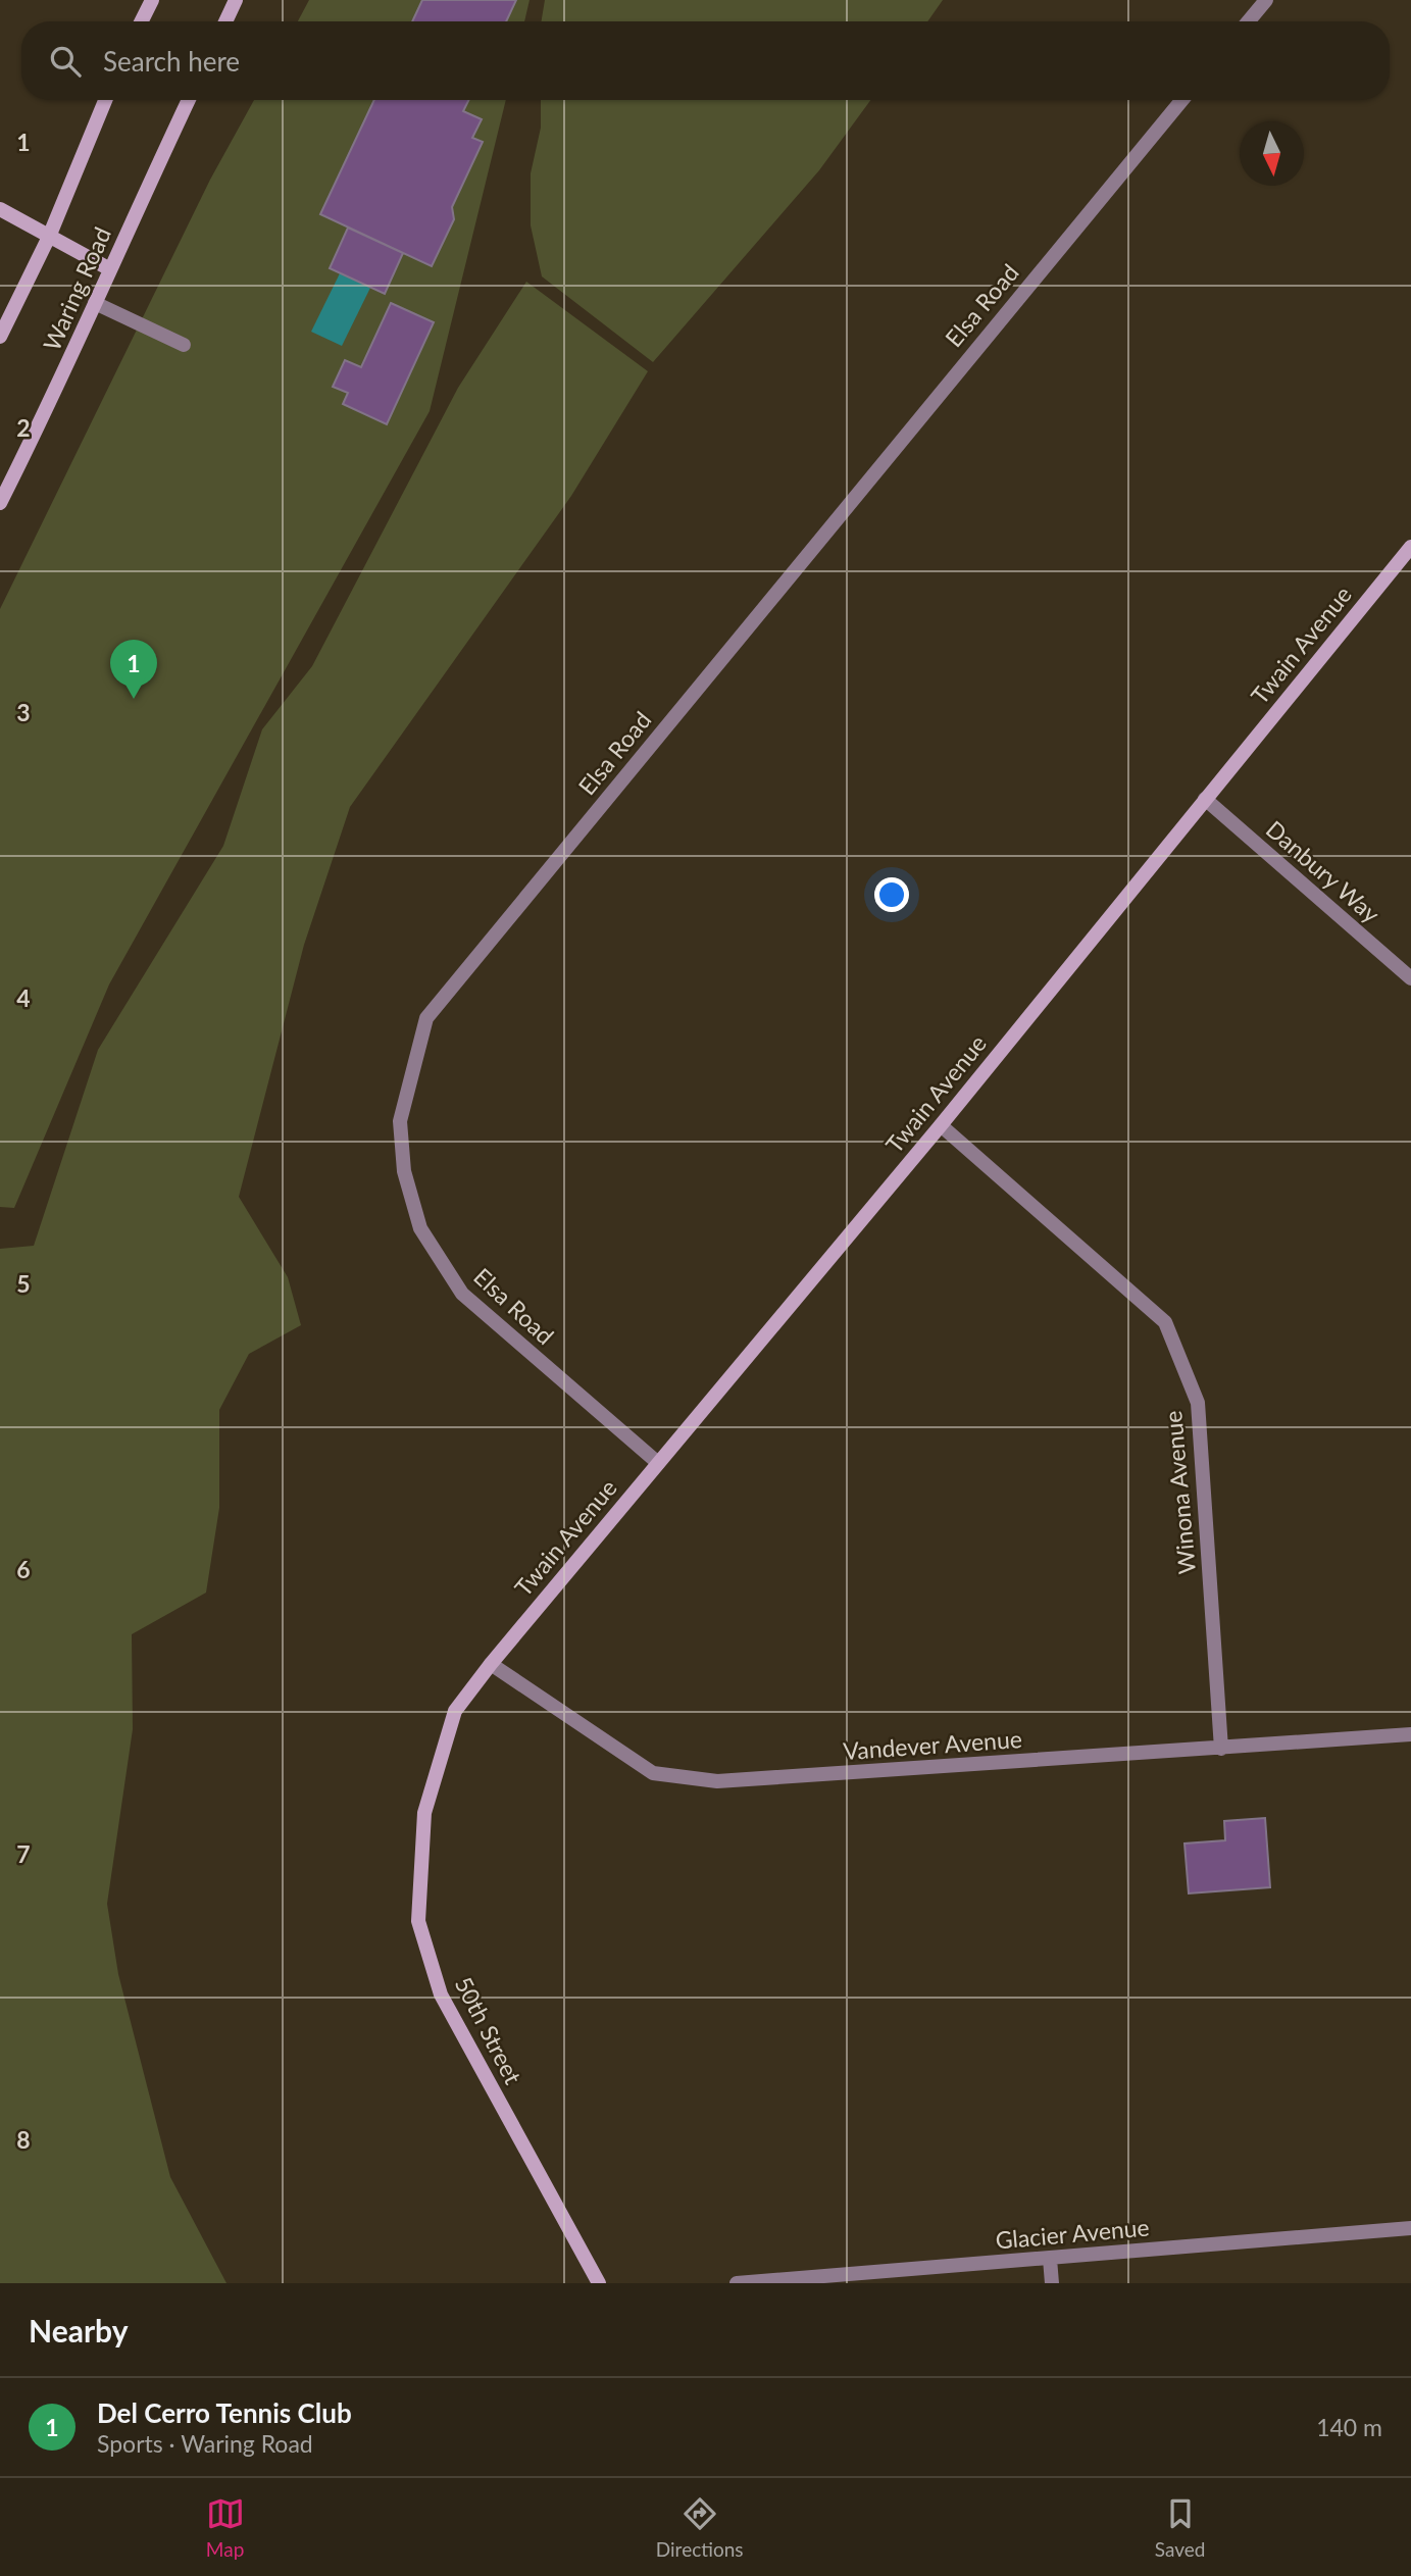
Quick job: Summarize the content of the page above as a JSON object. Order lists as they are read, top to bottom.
{
  "streets": {
    "street": [
      "Waring Road",
      "Elsa Road",
      "Twain Avenue",
      "Danbury Way",
      "Winona Avenue",
      "Vandever Avenue",
      "50th Street",
      "Glacier Avenue"
    ]
  },
  "crossings": [
    ["Elsa Road", "Twain Avenue"],
    ["Twain Avenue", "Danbury Way"],
    ["Twain Avenue", "Winona Avenue"],
    ["Twain Avenue", "Vandever Avenue"],
    ["Twain Avenue", "50th Street"],
    ["Winona Avenue", "Vandever Avenue"],
    ["Vandever Avenue", "50th Street"]
  ],
  "north": "bottom",
  "page": {
    "search": "Search here",
    "pins": "1",
    "heading": "Nearby",
    "list": [
      {
        "mark": "1",
        "name": "Del Cerro Tennis Club",
        "note": "Sports · Waring Road",
        "value": "140 m"
      }
    ],
    "nav": ["Map", "Directions", "Saved"]
  },
  "grid": {
    "rows": [
      "1",
      "2",
      "3",
      "4",
      "5",
      "6",
      "7",
      "8"
    ]
  }
}
